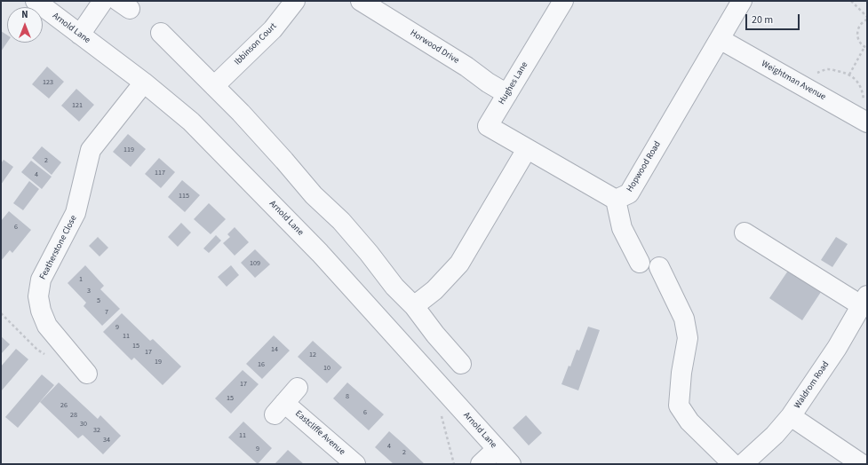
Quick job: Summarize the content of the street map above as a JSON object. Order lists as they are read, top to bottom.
{
  "streets": {
    "street": [
      "Arnold Lane",
      "Ibbinson Court",
      "Horwood Drive",
      "Weightman Avenue",
      "Hughes Lane",
      "Hopwood Road",
      "Featherstone Close",
      "Waldrom Road",
      "Eastcliffe Avenue"
    ]
  },
  "crossings": [
    ["Arnold Lane", "Featherstone Close"],
    ["Horwood Drive", "Hughes Lane"],
    ["Weightman Avenue", "Hopwood Road"]
  ],
  "house_numbers": [
    "123",
    "121",
    "119",
    "2",
    "117",
    "4",
    "115",
    "6",
    "109",
    "1",
    "3",
    "5",
    "7",
    "9",
    "11",
    "15",
    "14",
    "17",
    "12",
    "19",
    "16",
    "10",
    "17",
    "8",
    "15",
    "26",
    "6",
    "28",
    "30",
    "32",
    "11",
    "34",
    "4",
    "9",
    "2"
  ],
  "scale_bar": "20 m",
  "north": "top"
}
